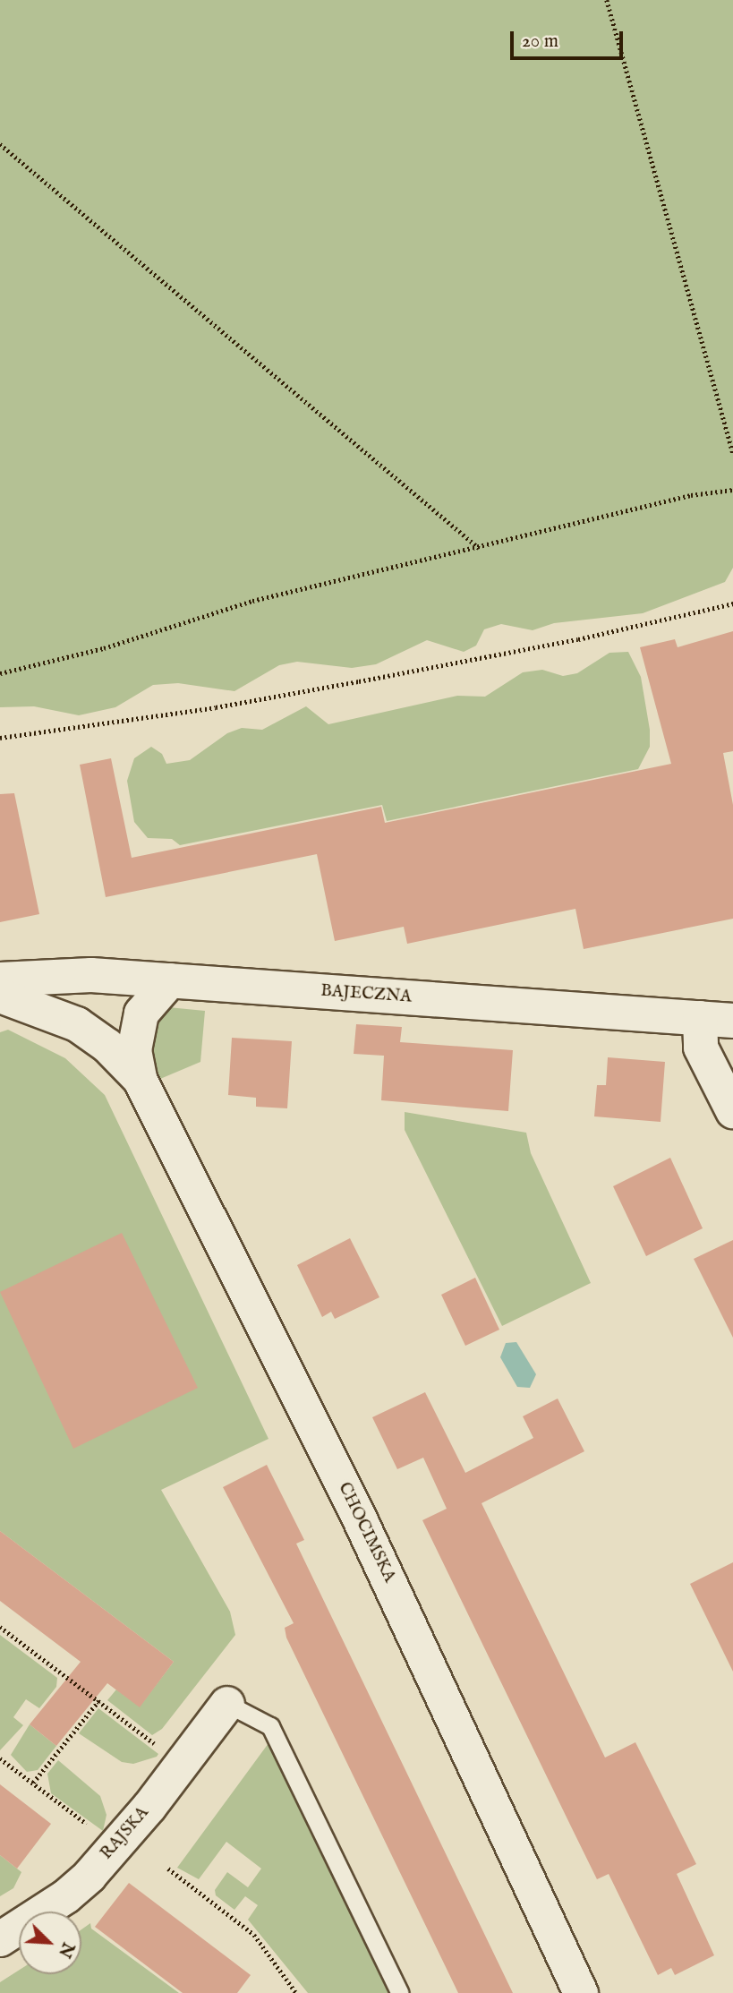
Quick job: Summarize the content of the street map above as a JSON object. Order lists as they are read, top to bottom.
{
  "streets": {
    "street": ["BAJECZNA", "CHOCIMSKA", "RAJSKA"]
  },
  "crossings": [
    ["BAJECZNA", "CHOCIMSKA"]
  ],
  "scale_bar": "20 m",
  "north": "bottom right"
}
